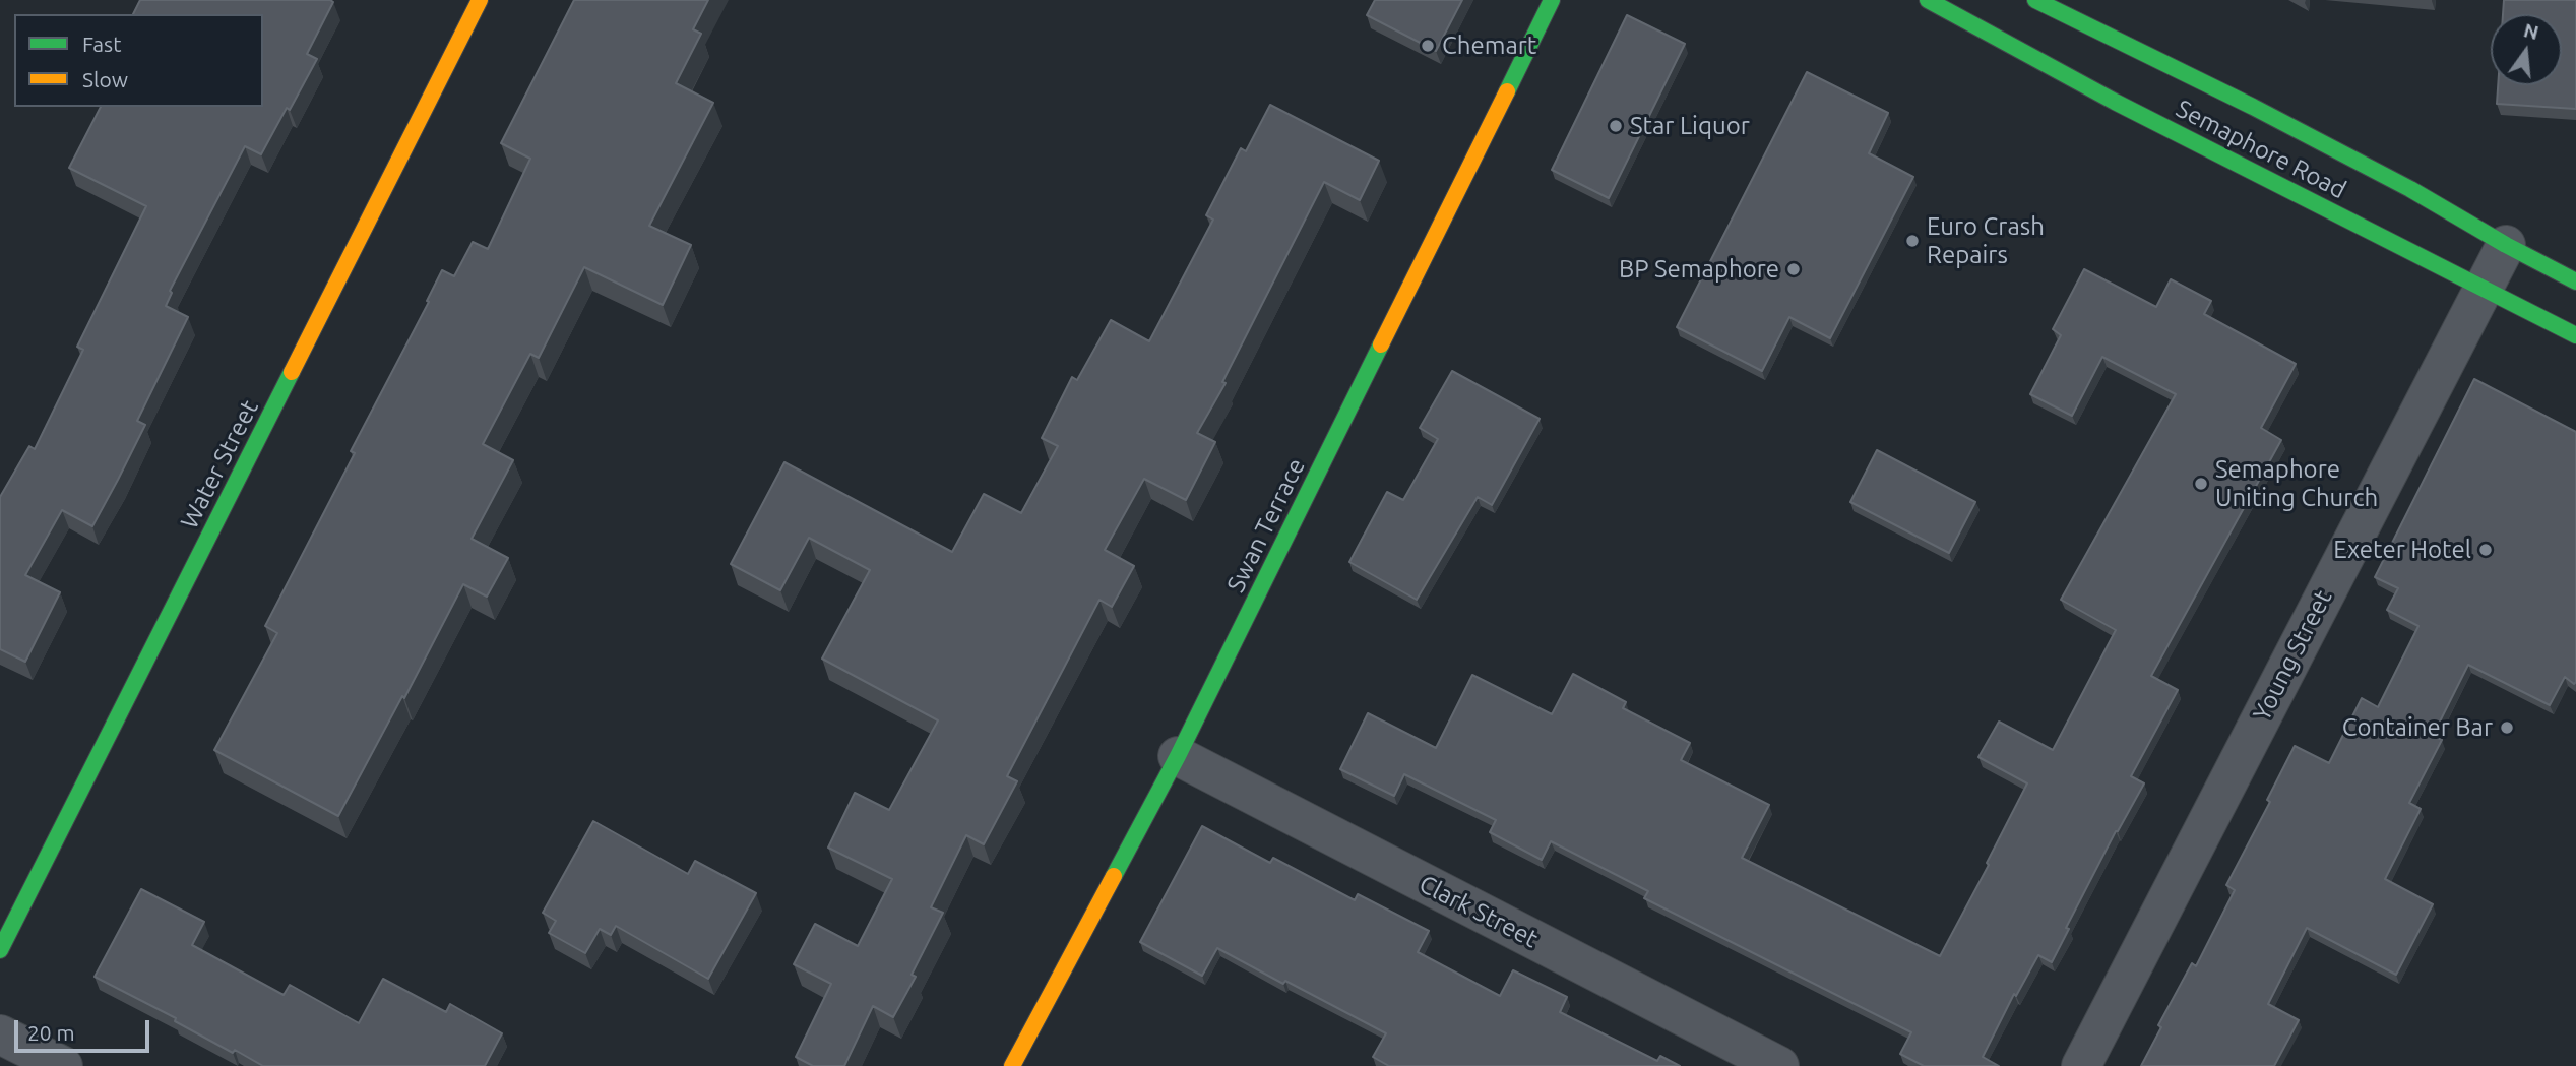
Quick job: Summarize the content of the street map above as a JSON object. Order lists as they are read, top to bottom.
{
  "streets": {
    "street": [
      "Semaphore Road",
      "Water Street",
      "Swan Terrace",
      "Young Street",
      "Clark Street"
    ]
  },
  "crossings": [
    ["Semaphore Road", "Young Street"],
    ["Swan Terrace", "Clark Street"]
  ],
  "places": [
    "Chemart",
    "Star Liquor",
    "Euro Crash Repairs",
    "BP Semaphore",
    "Semaphore Uniting Church",
    "Exeter Hotel",
    "Container Bar"
  ],
  "legend": ["Fast", "Slow"],
  "scale_bar": "20 m",
  "north": "top"
}
